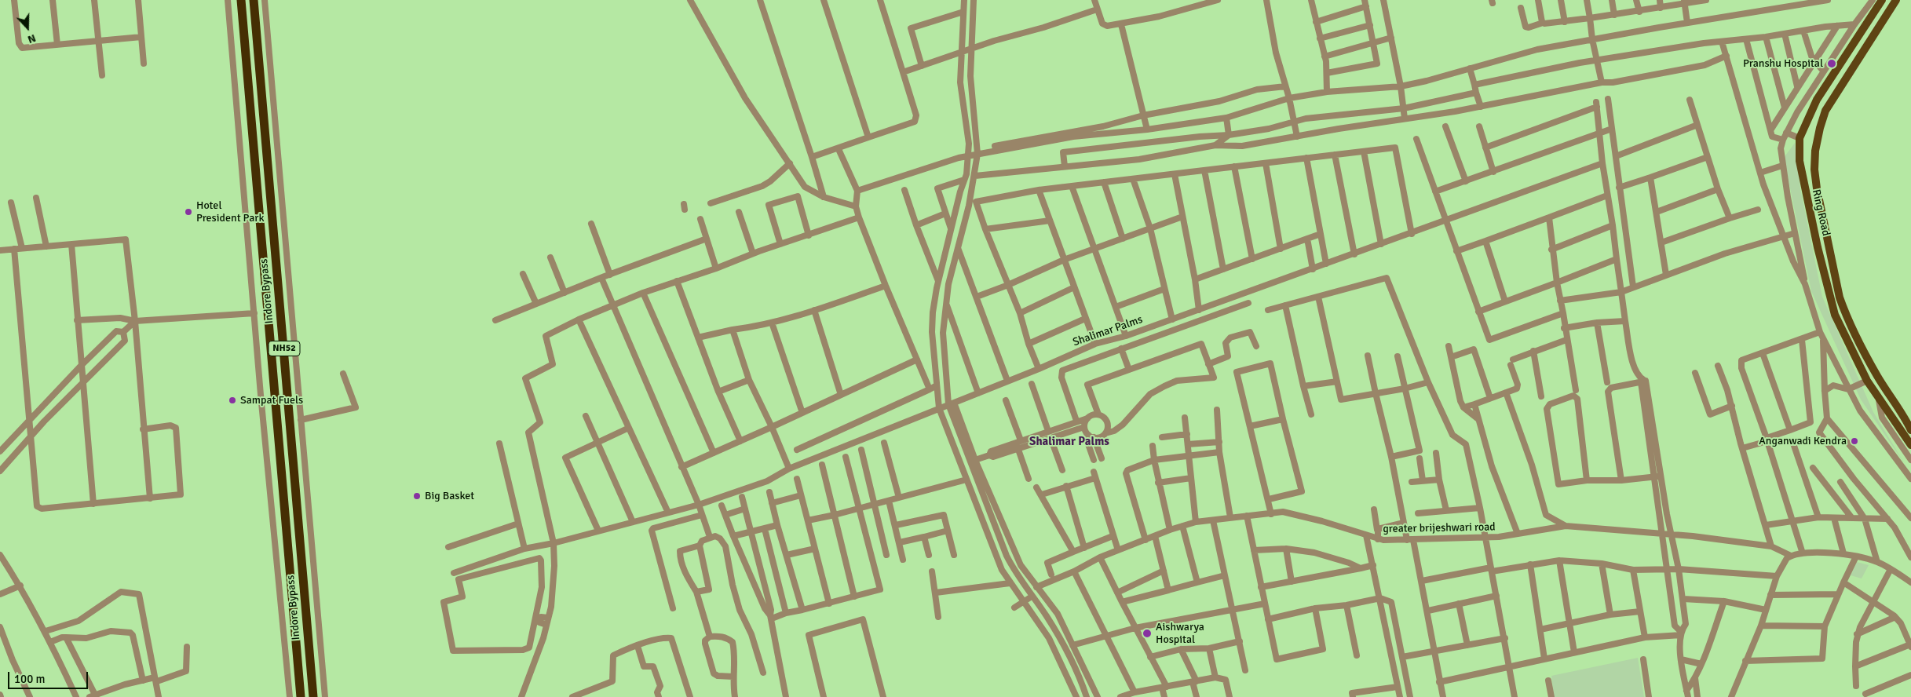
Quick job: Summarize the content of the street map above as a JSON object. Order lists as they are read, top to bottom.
{
  "streets": {
    "highway": ["Indore Bypass", "NH52"],
    "main road": ["Ring Road"],
    "street": ["Shalimar Palms", "greater brijeshwari road"]
  },
  "districts": ["Shalimar Palms"],
  "places": [
    "Pranshu Hospital",
    "Hotel President Park",
    "Sampat Fuels",
    "Anganwadi Kendra",
    "Big Basket",
    "Aishwarya Hospital"
  ],
  "scale_bar": "100 m",
  "north": "bottom"
}
